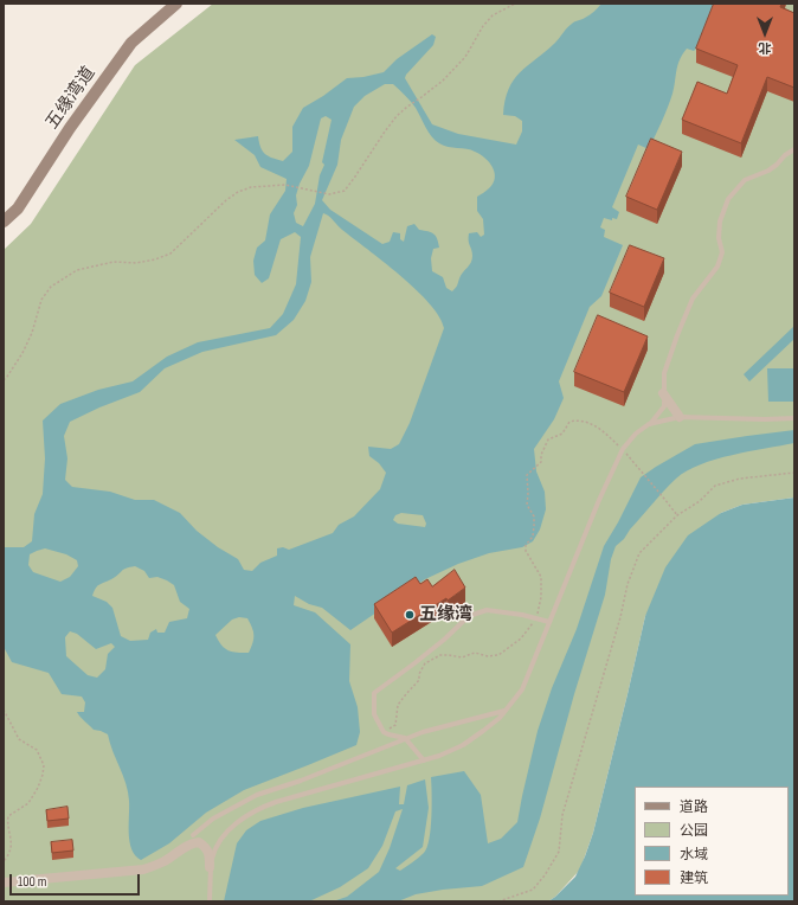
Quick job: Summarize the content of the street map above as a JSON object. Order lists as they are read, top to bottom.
{
  "streets": {
    "main road": ["五缘湾道"]
  },
  "places": ["五缘湾"],
  "legend": [
    "道路",
    "公园",
    "水域",
    "建筑"
  ],
  "scale_bar": "100 m",
  "north": "bottom"
}
